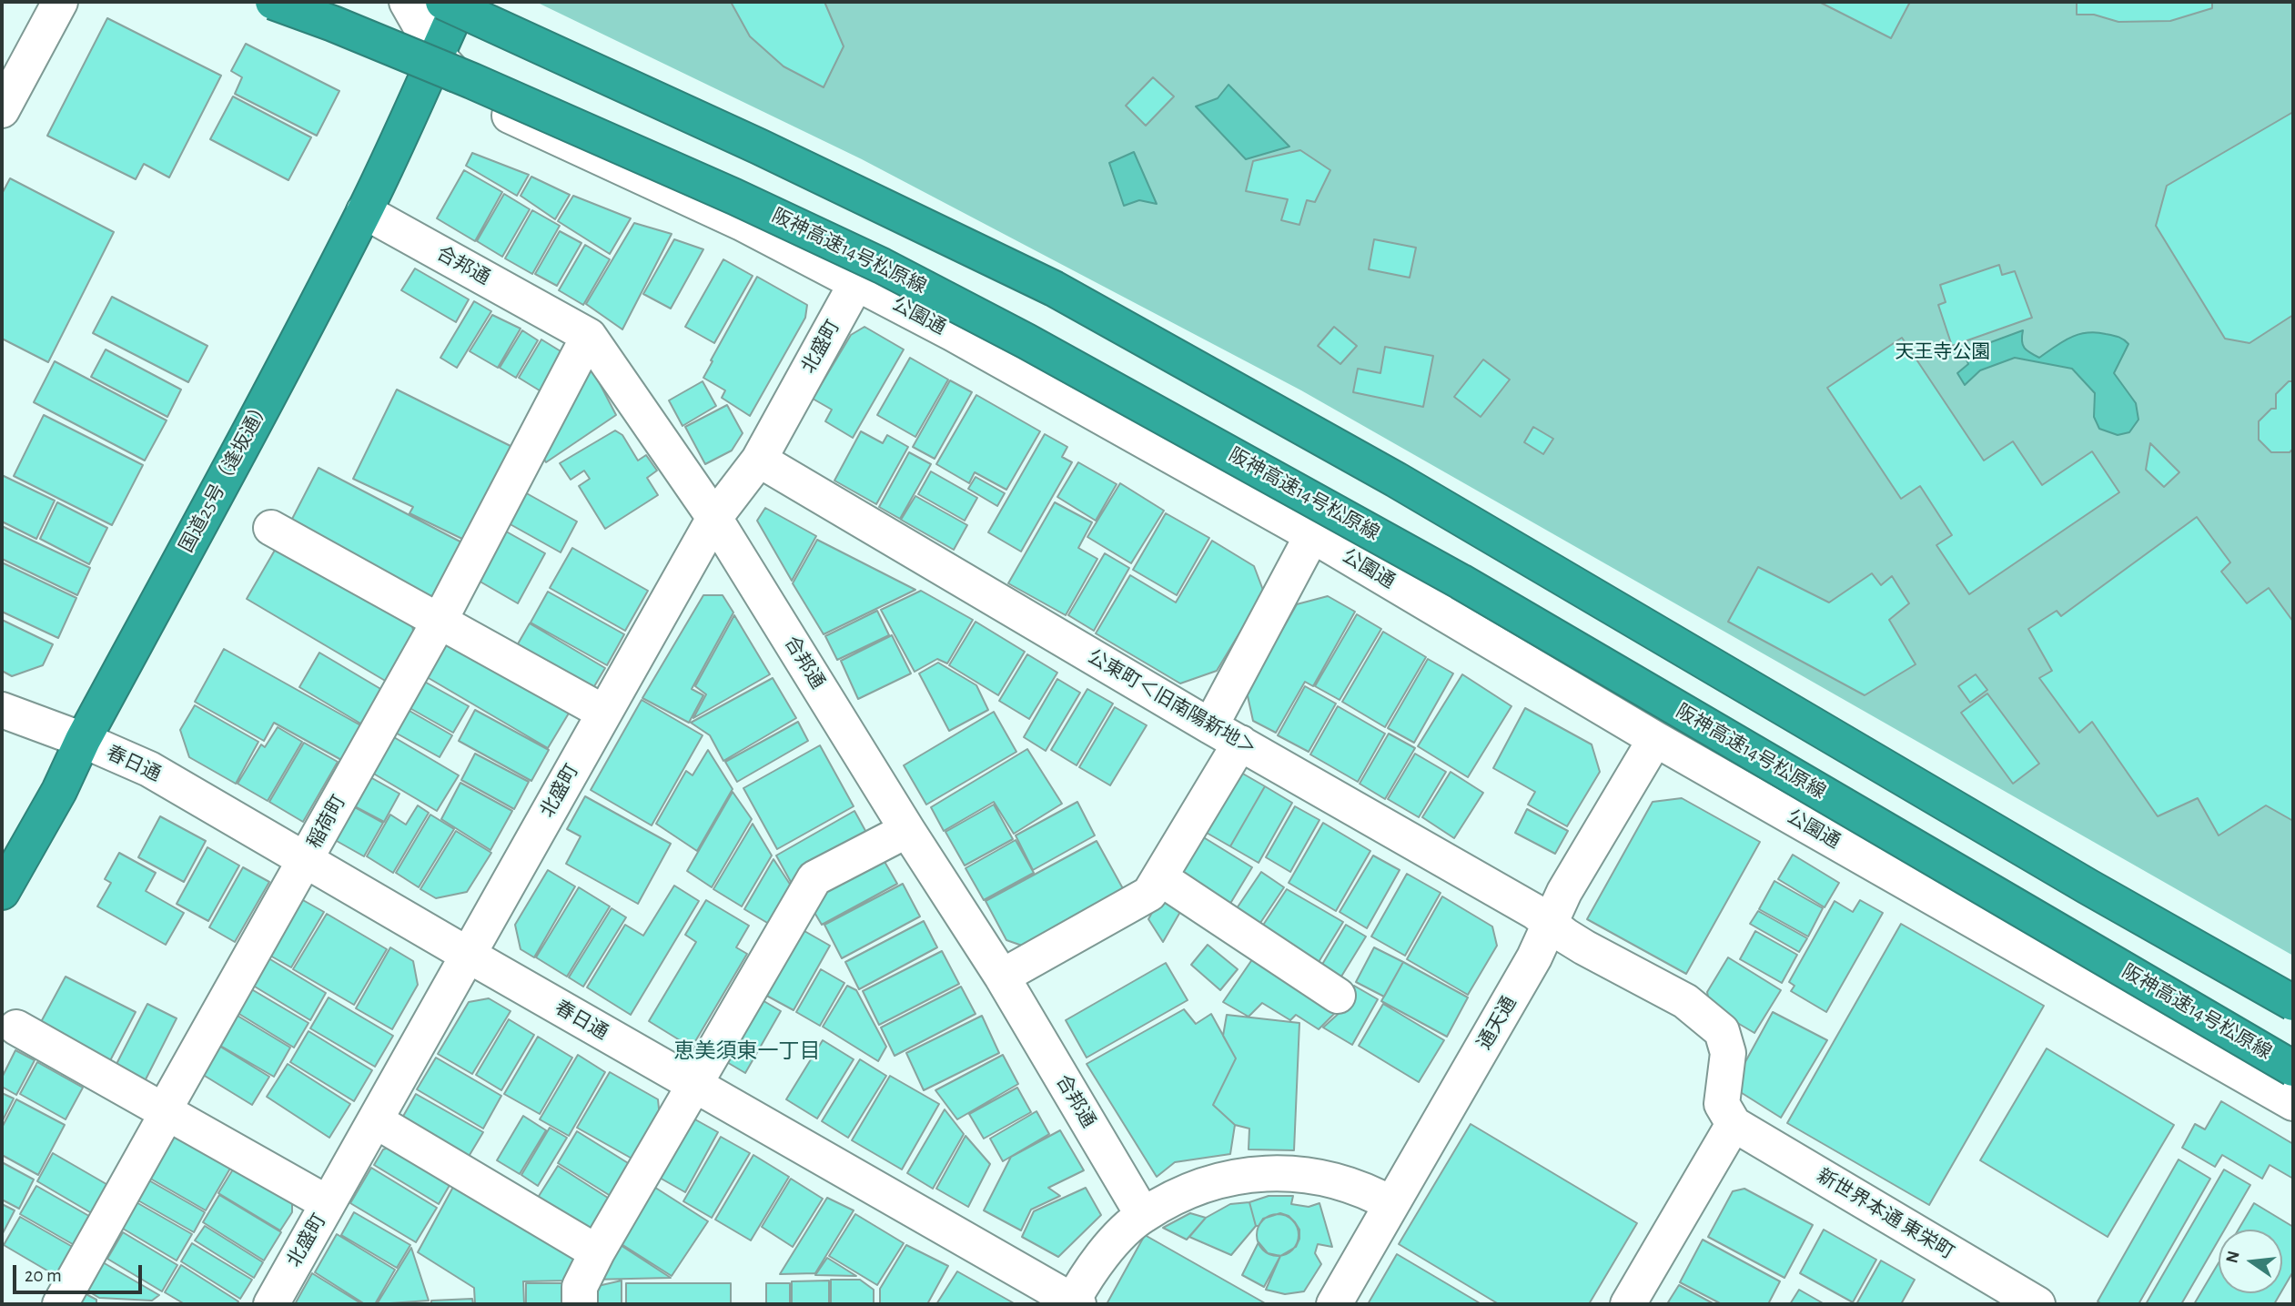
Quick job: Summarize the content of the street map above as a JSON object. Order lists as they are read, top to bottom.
{
  "streets": {
    "highway": ["阪神高速14号松原線", "国道25号（逢坂通）"],
    "street": [
      "合邦通",
      "公園通",
      "北盛町",
      "公東町＜旧南陽新地＞",
      "春日通",
      "稲荷町",
      "通天通",
      "新世界本通 東栄町"
    ]
  },
  "crossings": [
    ["合邦通", "北盛町"],
    ["合邦通", "国道25号（逢坂通）"],
    ["合邦通", "稲荷町"],
    ["公園通", "北盛町"],
    ["公園通", "国道25号（逢坂通）"],
    ["公園通", "通天通"],
    ["北盛町", "公東町＜旧南陽新地＞"],
    ["北盛町", "春日通"],
    ["国道25号（逢坂通）", "春日通"],
    ["公東町＜旧南陽新地＞", "通天通"],
    ["公東町＜旧南陽新地＞", "新世界本通 東栄町"],
    ["春日通", "稲荷町"]
  ],
  "districts": ["恵美須東一丁目"],
  "parks": ["天王寺公園"],
  "scale_bar": "20 m",
  "north": "left"
}
